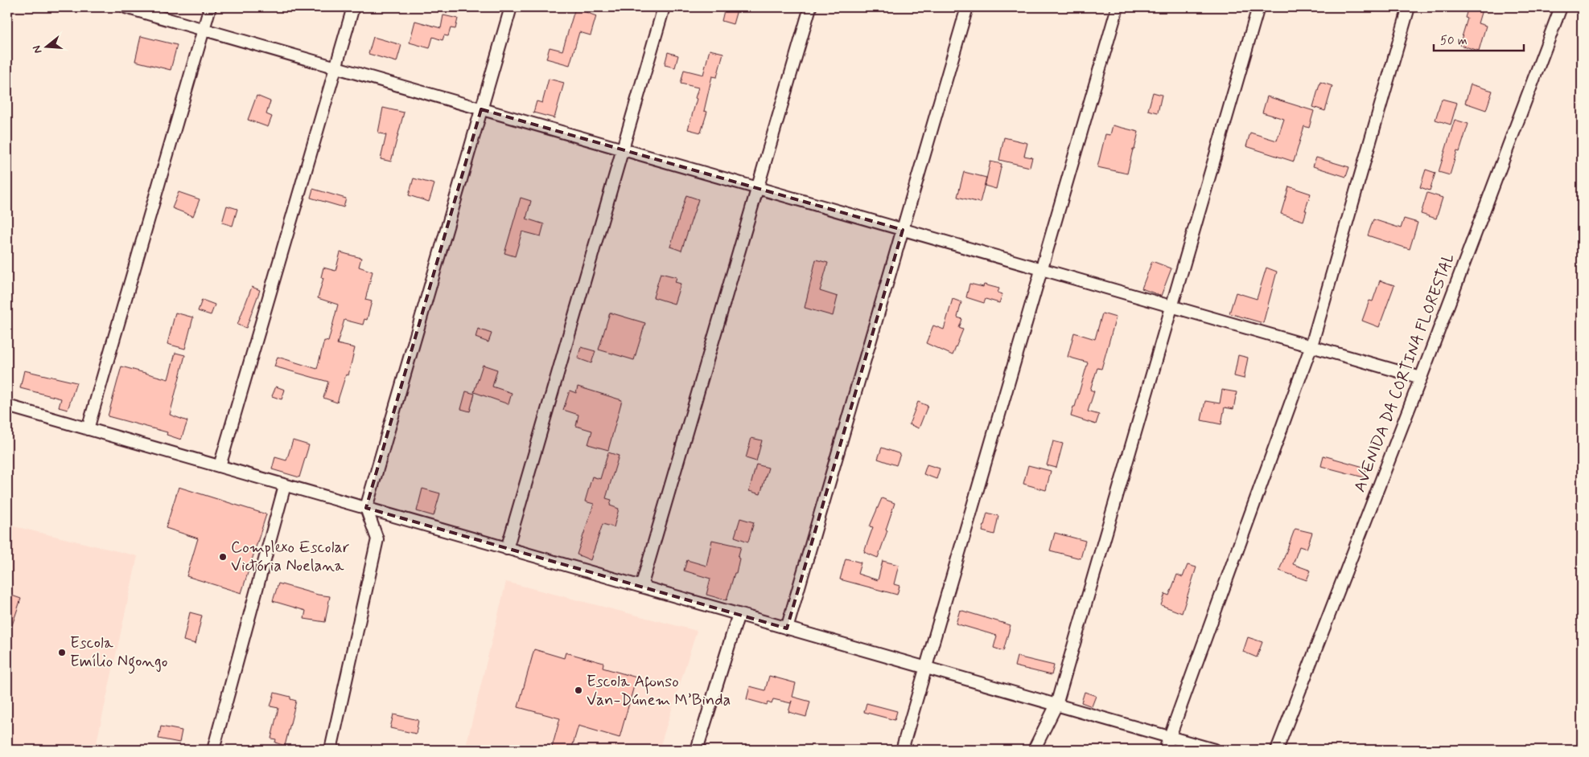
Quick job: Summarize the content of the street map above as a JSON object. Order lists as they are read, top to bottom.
{
  "streets": {
    "street": ["AVENIDA DA CORTINA FLORESTAL"]
  },
  "places": ["Complexo Escolar Victória Noelana", "Escola Emílio Ngongo", "Escola Afonso Van-Dúnem M’Binda"],
  "scale_bar": "50 m",
  "north": "left"
}
